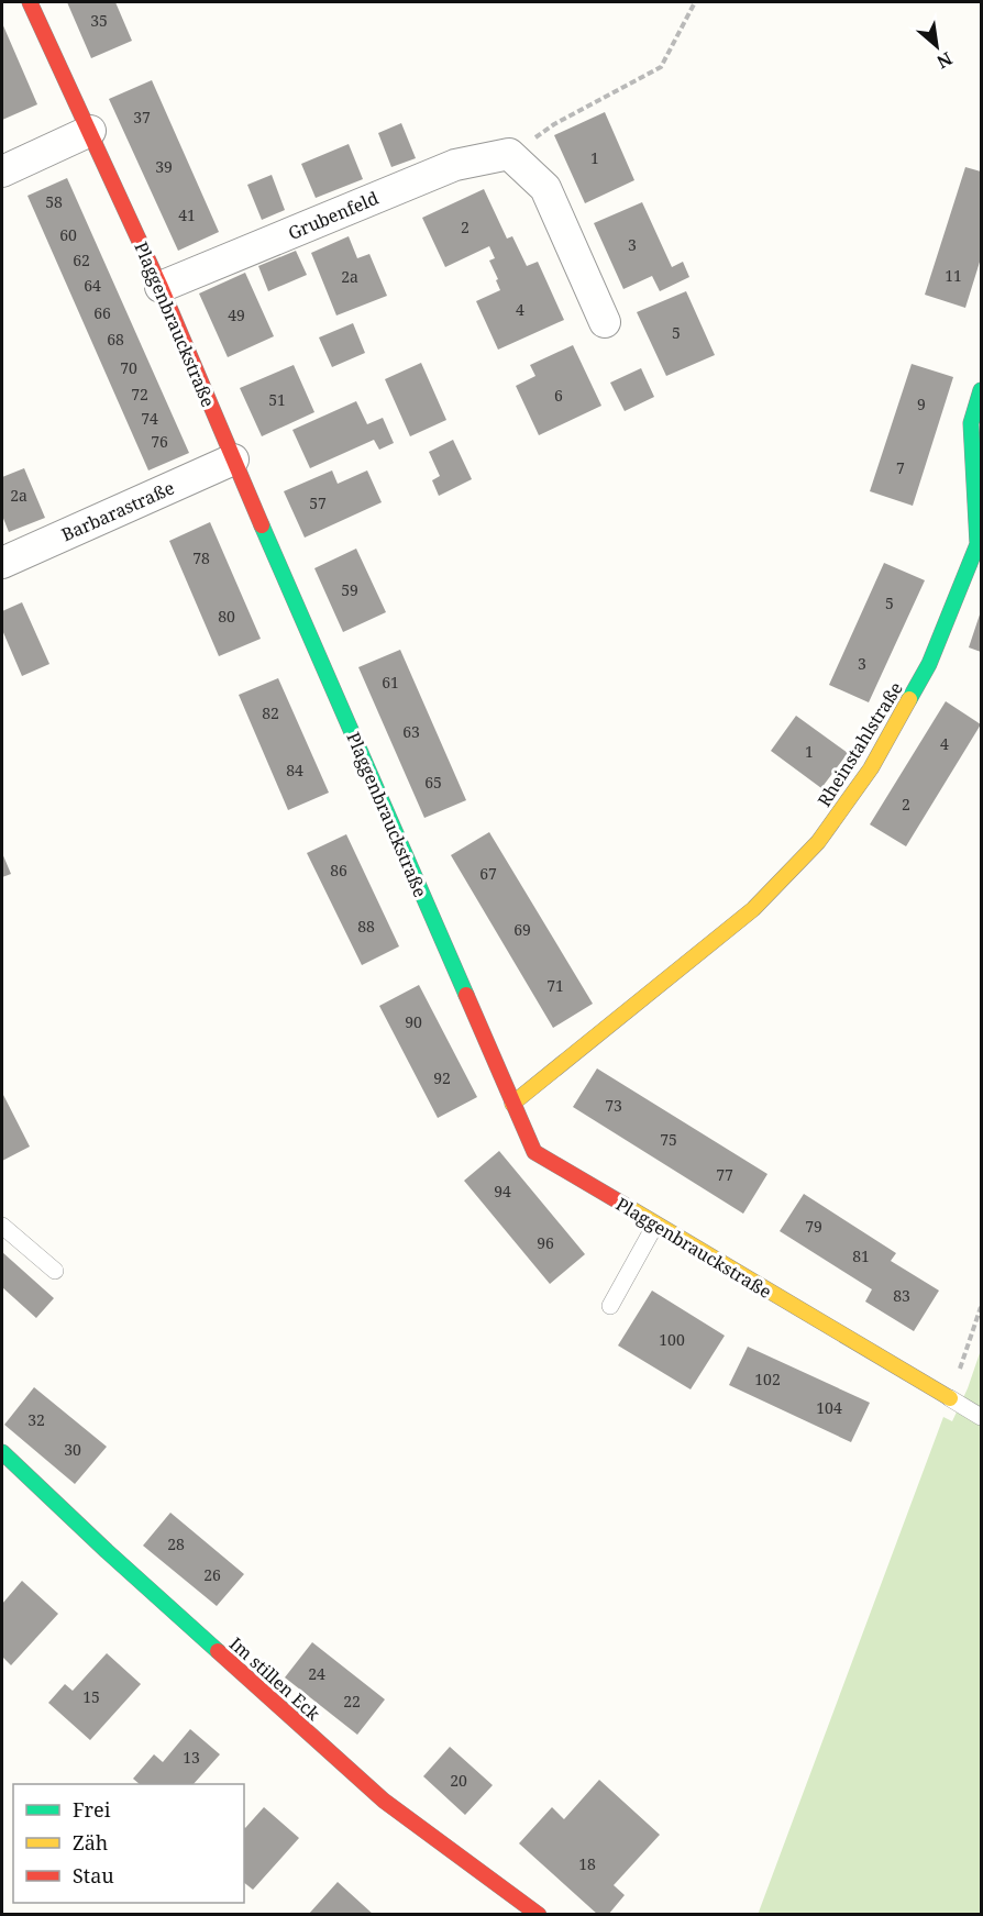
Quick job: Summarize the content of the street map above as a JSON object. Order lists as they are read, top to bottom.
{
  "streets": {
    "street": [
      "Grubenfeld",
      "Plaggenbrauckstraße",
      "Barbarastraße",
      "Rheinstahlstraße",
      "Im stillen Eck"
    ]
  },
  "crossings": [
    ["Grubenfeld", "Plaggenbrauckstraße"],
    ["Plaggenbrauckstraße", "Barbarastraße"],
    ["Plaggenbrauckstraße", "Rheinstahlstraße"]
  ],
  "house_numbers": [
    "35",
    "37",
    "1",
    "39",
    "58",
    "41",
    "2",
    "60",
    "3",
    "62",
    "11",
    "2a",
    "64",
    "4",
    "66",
    "49",
    "5",
    "68",
    "70",
    "72",
    "6",
    "51",
    "9",
    "74",
    "76",
    "7",
    "2a",
    "57",
    "78",
    "59",
    "5",
    "80",
    "3",
    "61",
    "82",
    "63",
    "4",
    "1",
    "84",
    "65",
    "2",
    "86",
    "67",
    "88",
    "69",
    "71",
    "90",
    "92",
    "73",
    "75",
    "77",
    "94",
    "79",
    "96",
    "81",
    "83",
    "100",
    "102",
    "104",
    "32",
    "30",
    "28",
    "26",
    "24",
    "15",
    "22",
    "13",
    "20",
    "18"
  ],
  "legend": ["Frei", "Zäh", "Stau"],
  "north": "bottom right"
}
